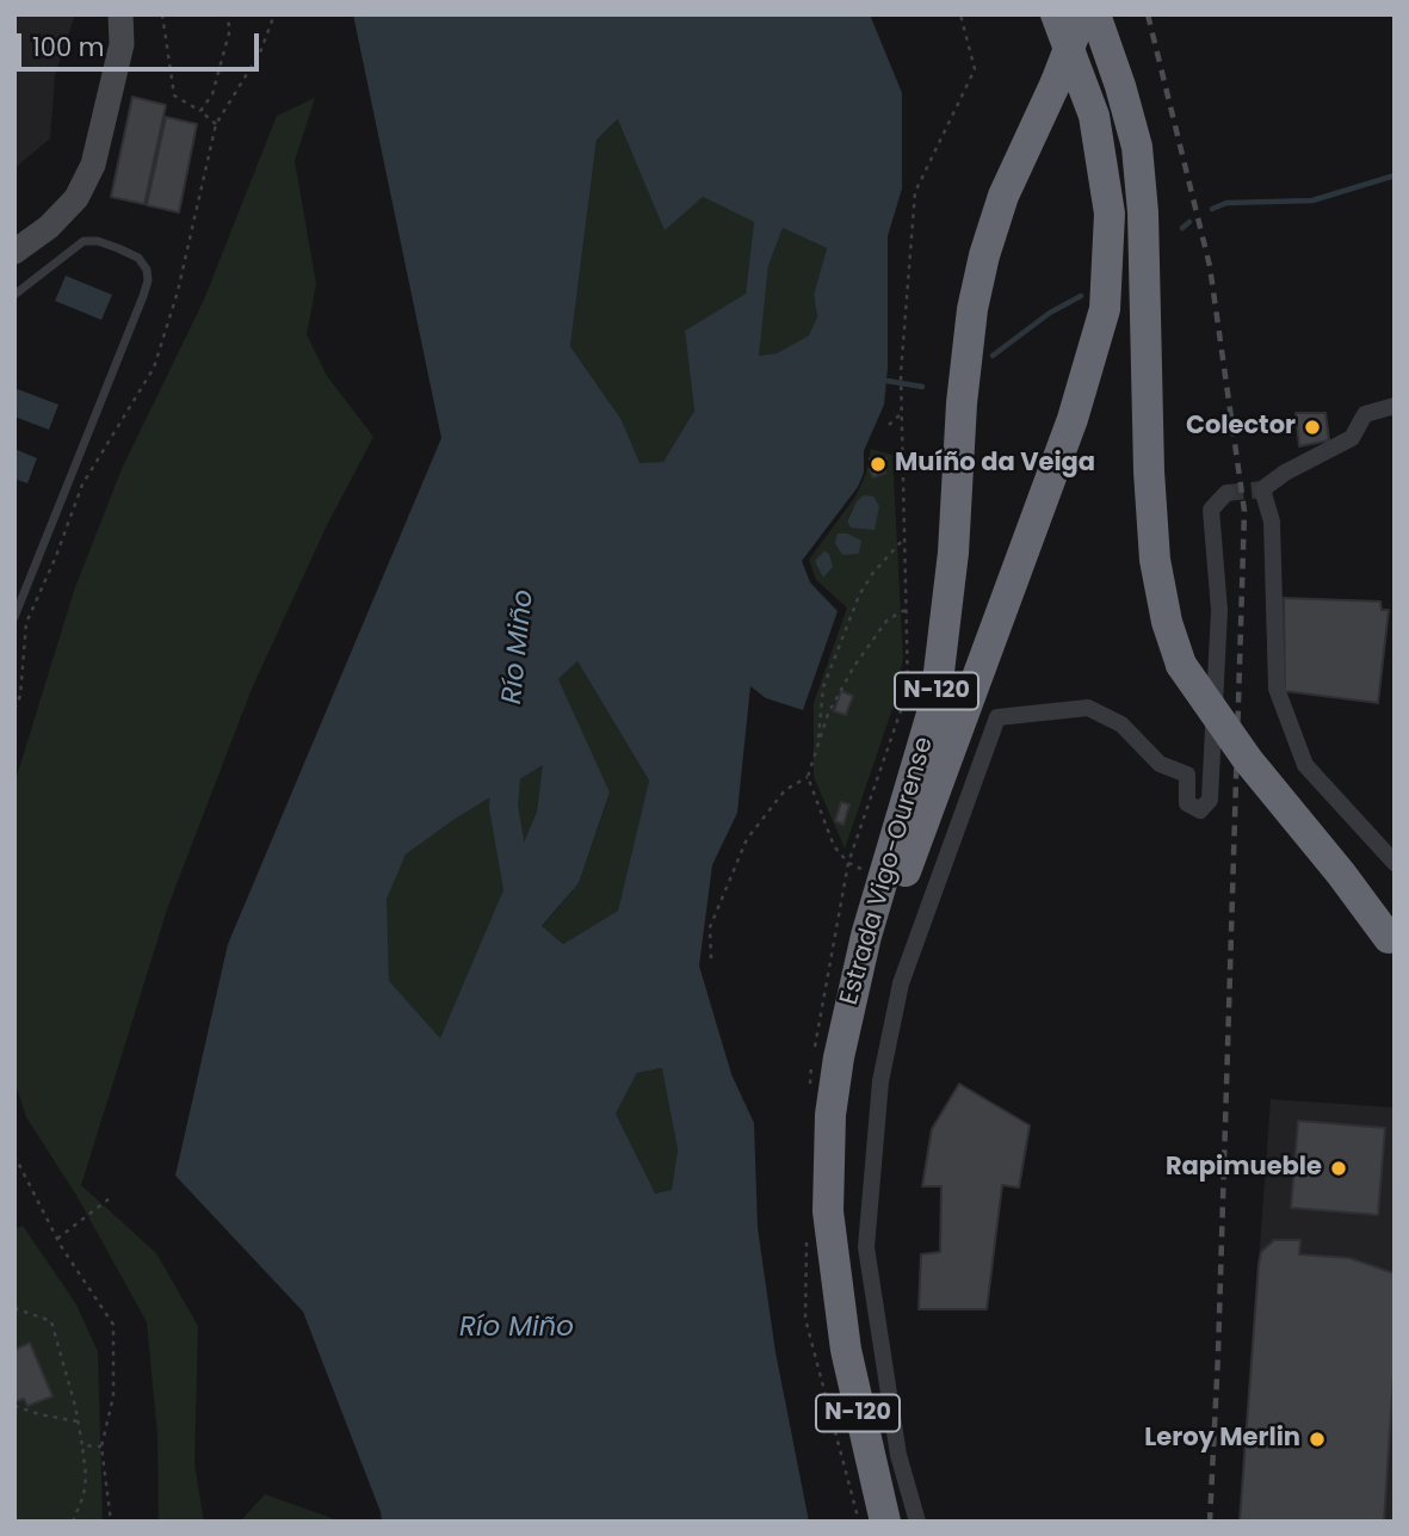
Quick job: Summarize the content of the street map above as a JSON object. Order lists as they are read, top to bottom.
{
  "streets": {
    "highway": ["N-120", "Estrada Vigo-Ourense"]
  },
  "crossings": [
    ["N-120", "Estrada Vigo-Ourense"]
  ],
  "water": ["Río Miño"],
  "places": [
    "Colector",
    "Muíño da Veiga",
    "Rapimueble",
    "Leroy Merlin"
  ],
  "scale_bar": "100 m"
}
